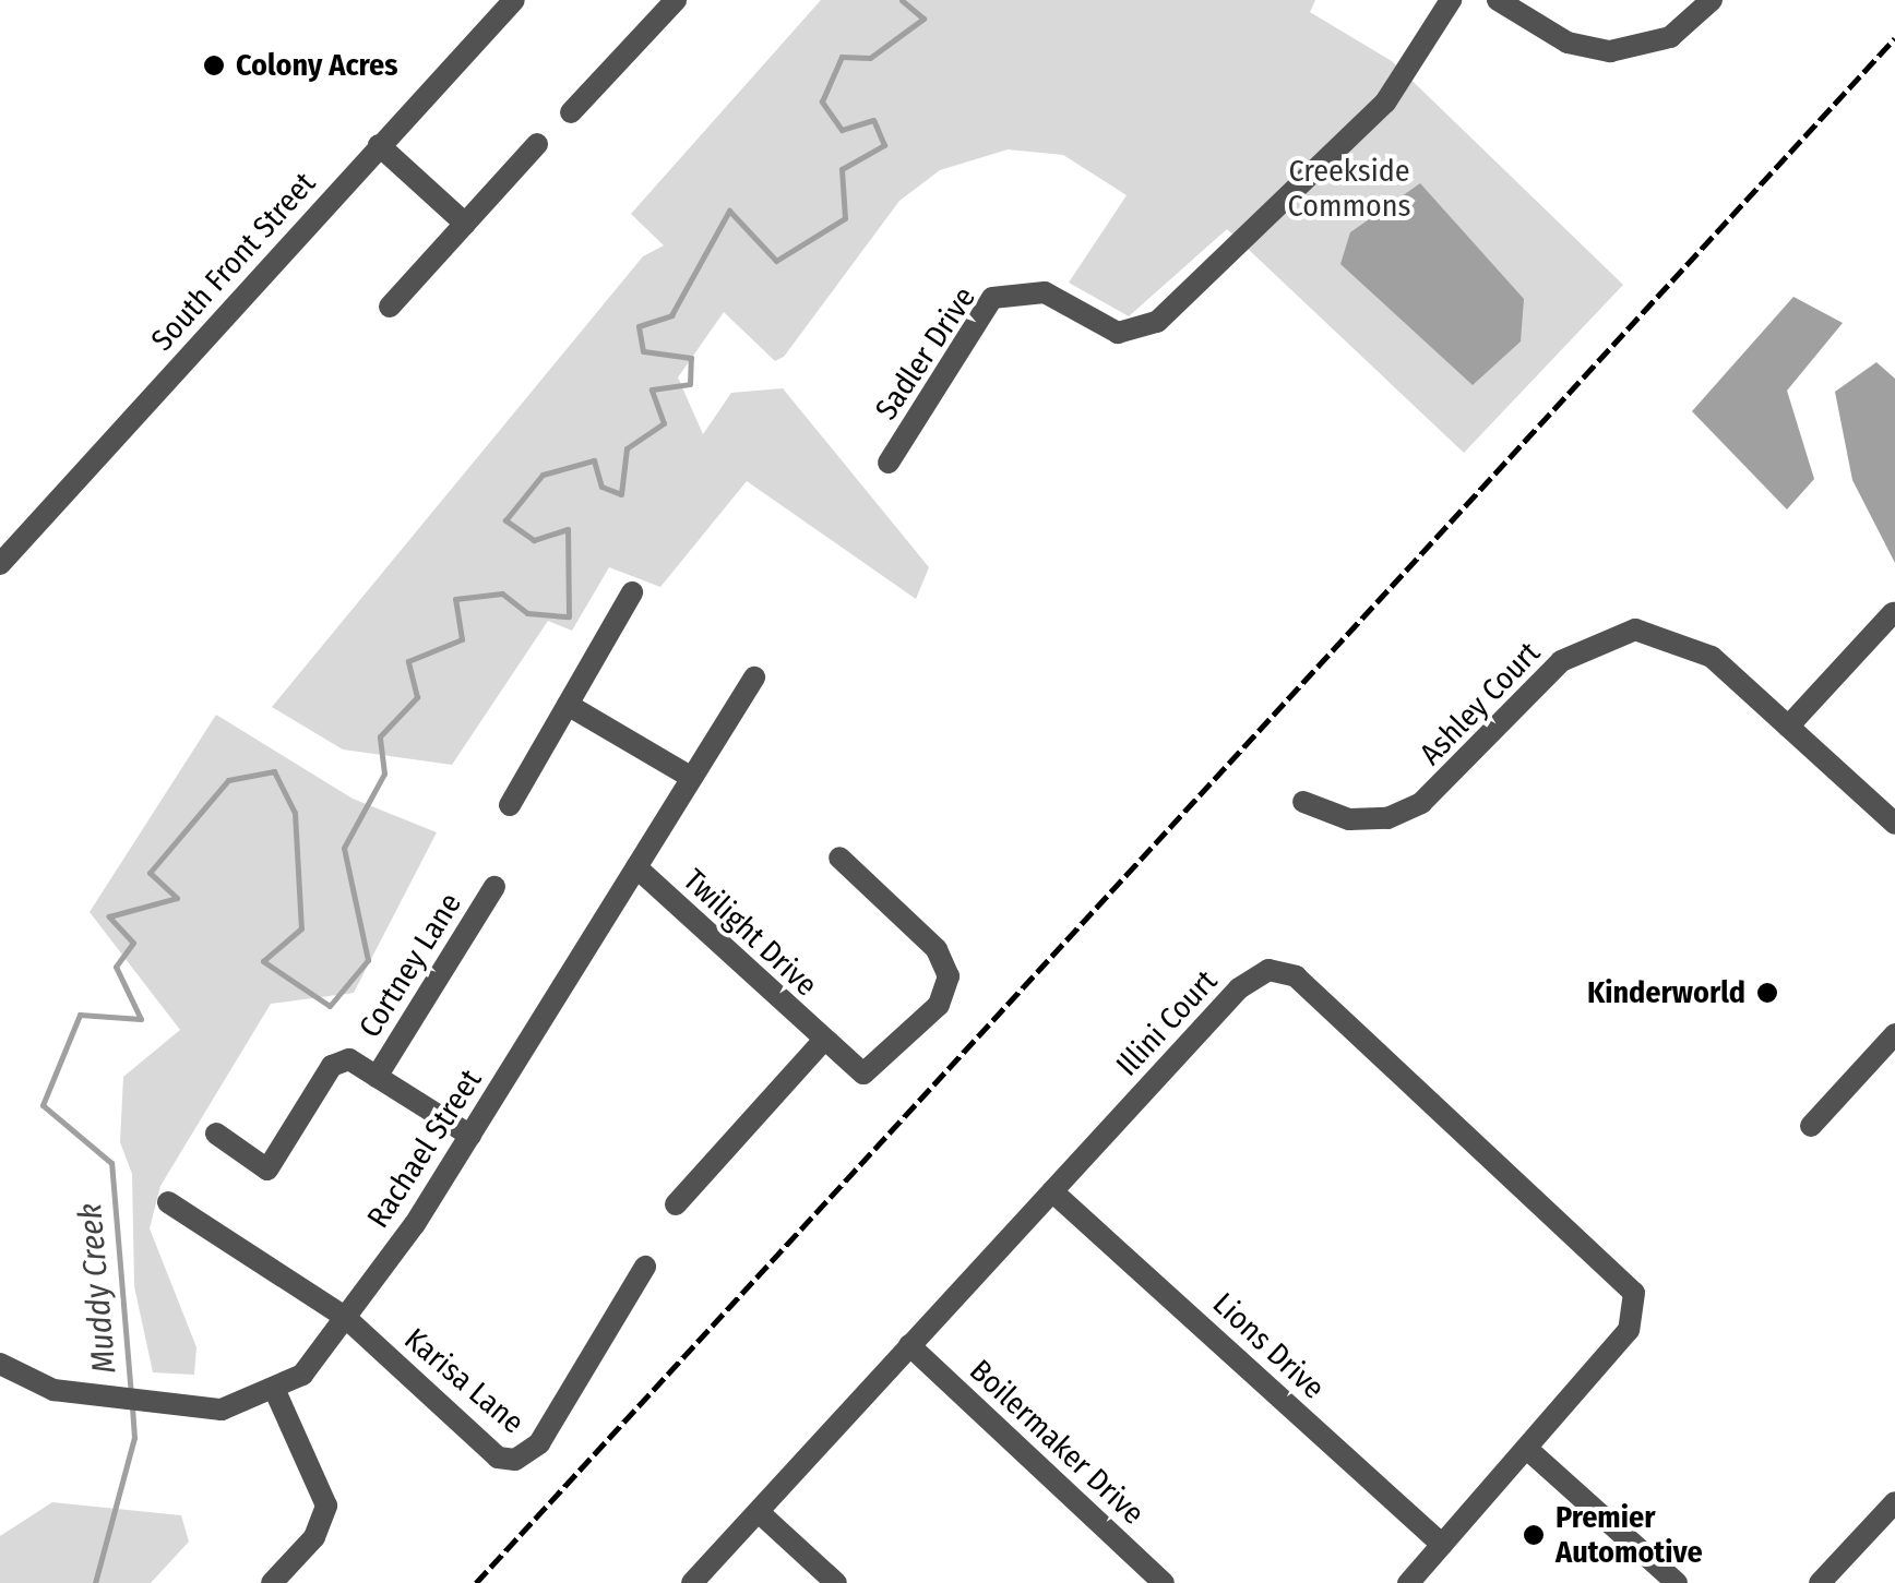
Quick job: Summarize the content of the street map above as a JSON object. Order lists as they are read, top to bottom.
{
  "streets": {
    "street": [
      "South Front Street",
      "Sadler Drive",
      "Ashley Court",
      "Twilight Drive",
      "Cortney Lane",
      "Illini Court",
      "Rachael Street",
      "Lions Drive",
      "Karisa Lane",
      "Boilermaker Drive"
    ]
  },
  "crossings": [
    ["Twilight Drive", "Rachael Street"],
    ["Cortney Lane", "Rachael Street"],
    ["Illini Court", "Lions Drive"],
    ["Illini Court", "Boilermaker Drive"],
    ["Rachael Street", "Karisa Lane"]
  ],
  "water": ["Muddy Creek"],
  "parks": ["Creekside Commons"],
  "places": ["Colony Acres", "Kinderworld", "Premier Automotive"]
}
